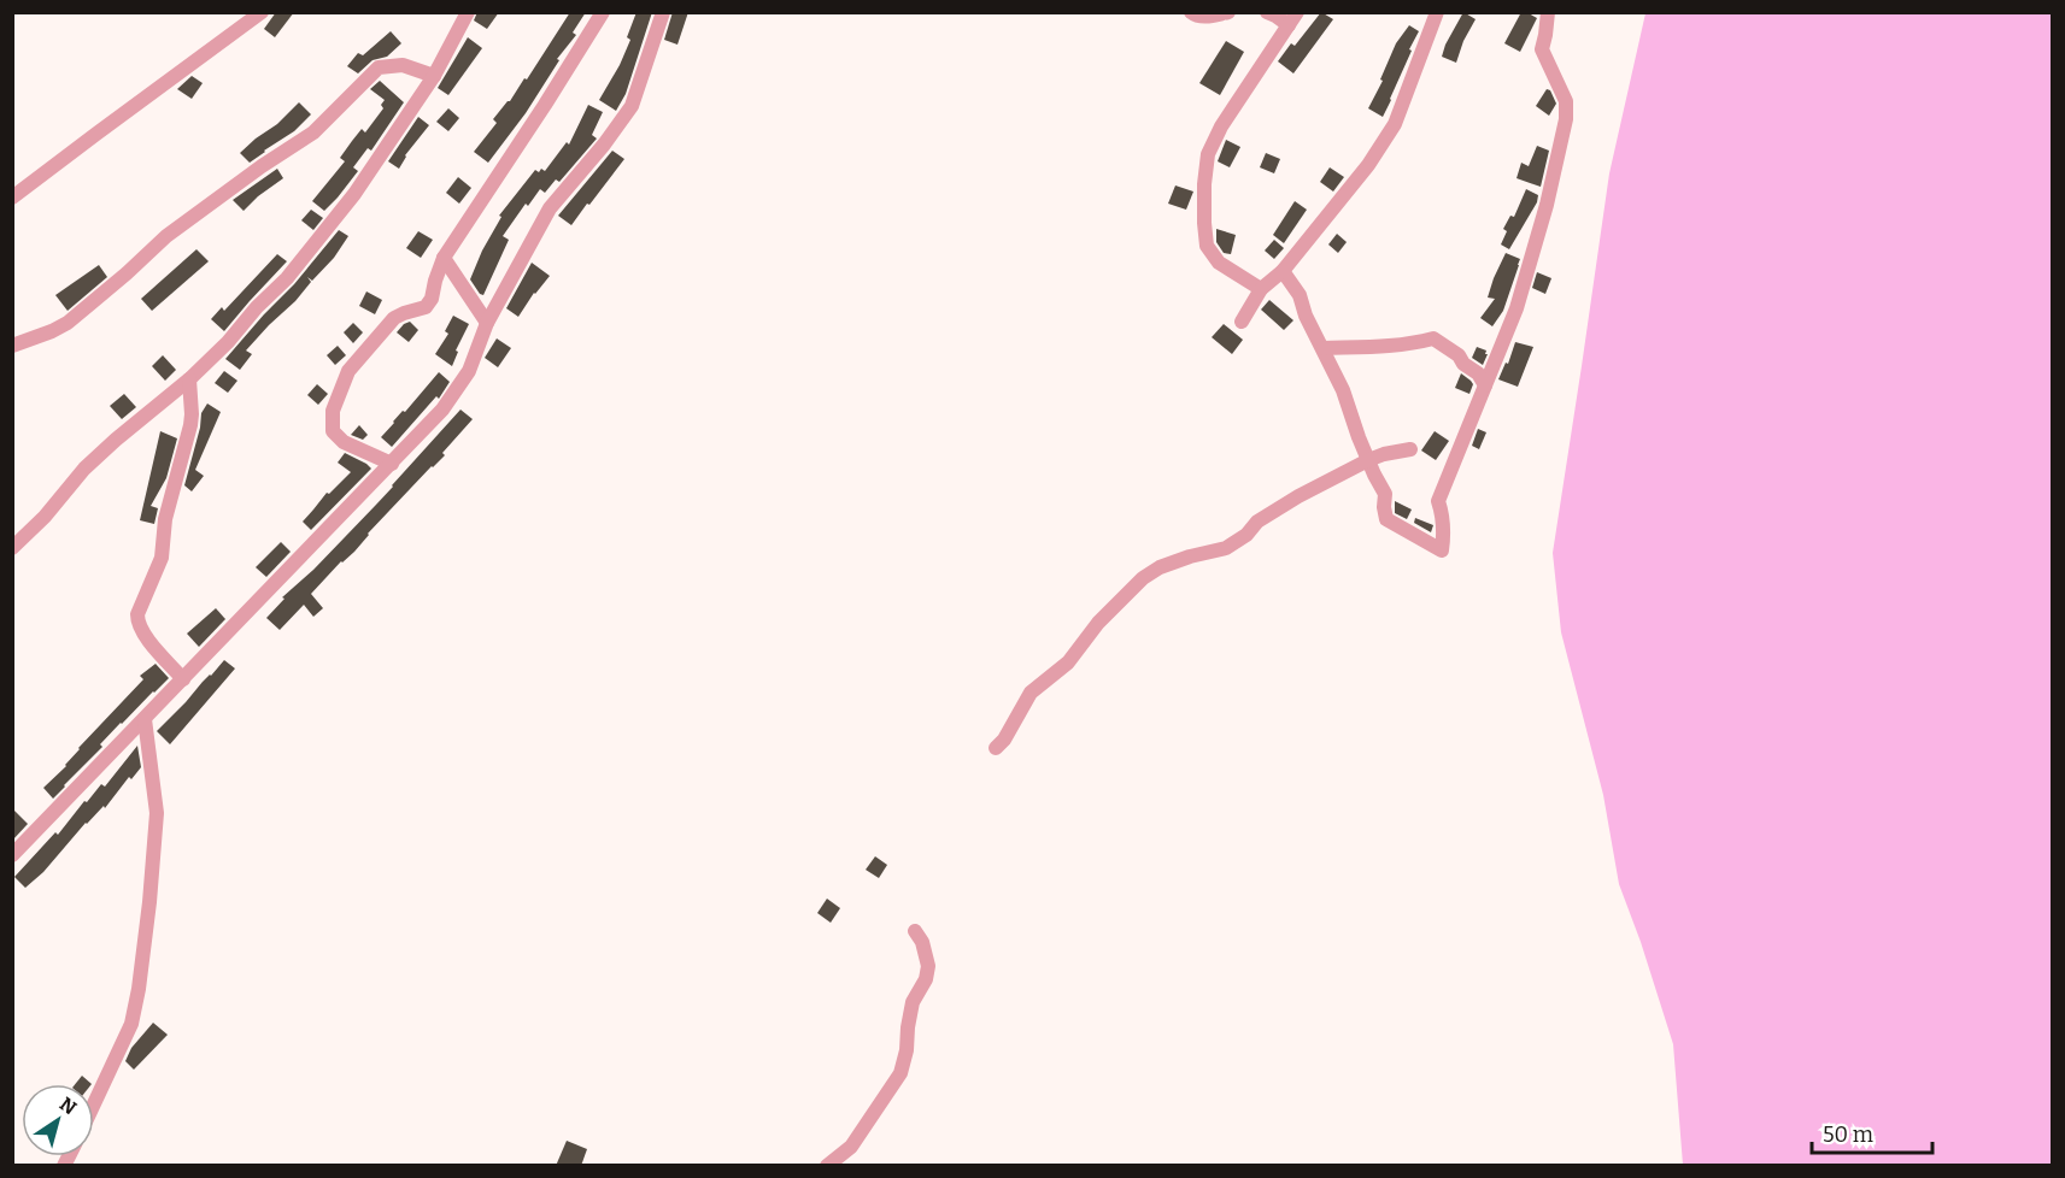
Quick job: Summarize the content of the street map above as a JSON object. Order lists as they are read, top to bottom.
{
  "scale_bar": "50 m",
  "north": "top right"
}
